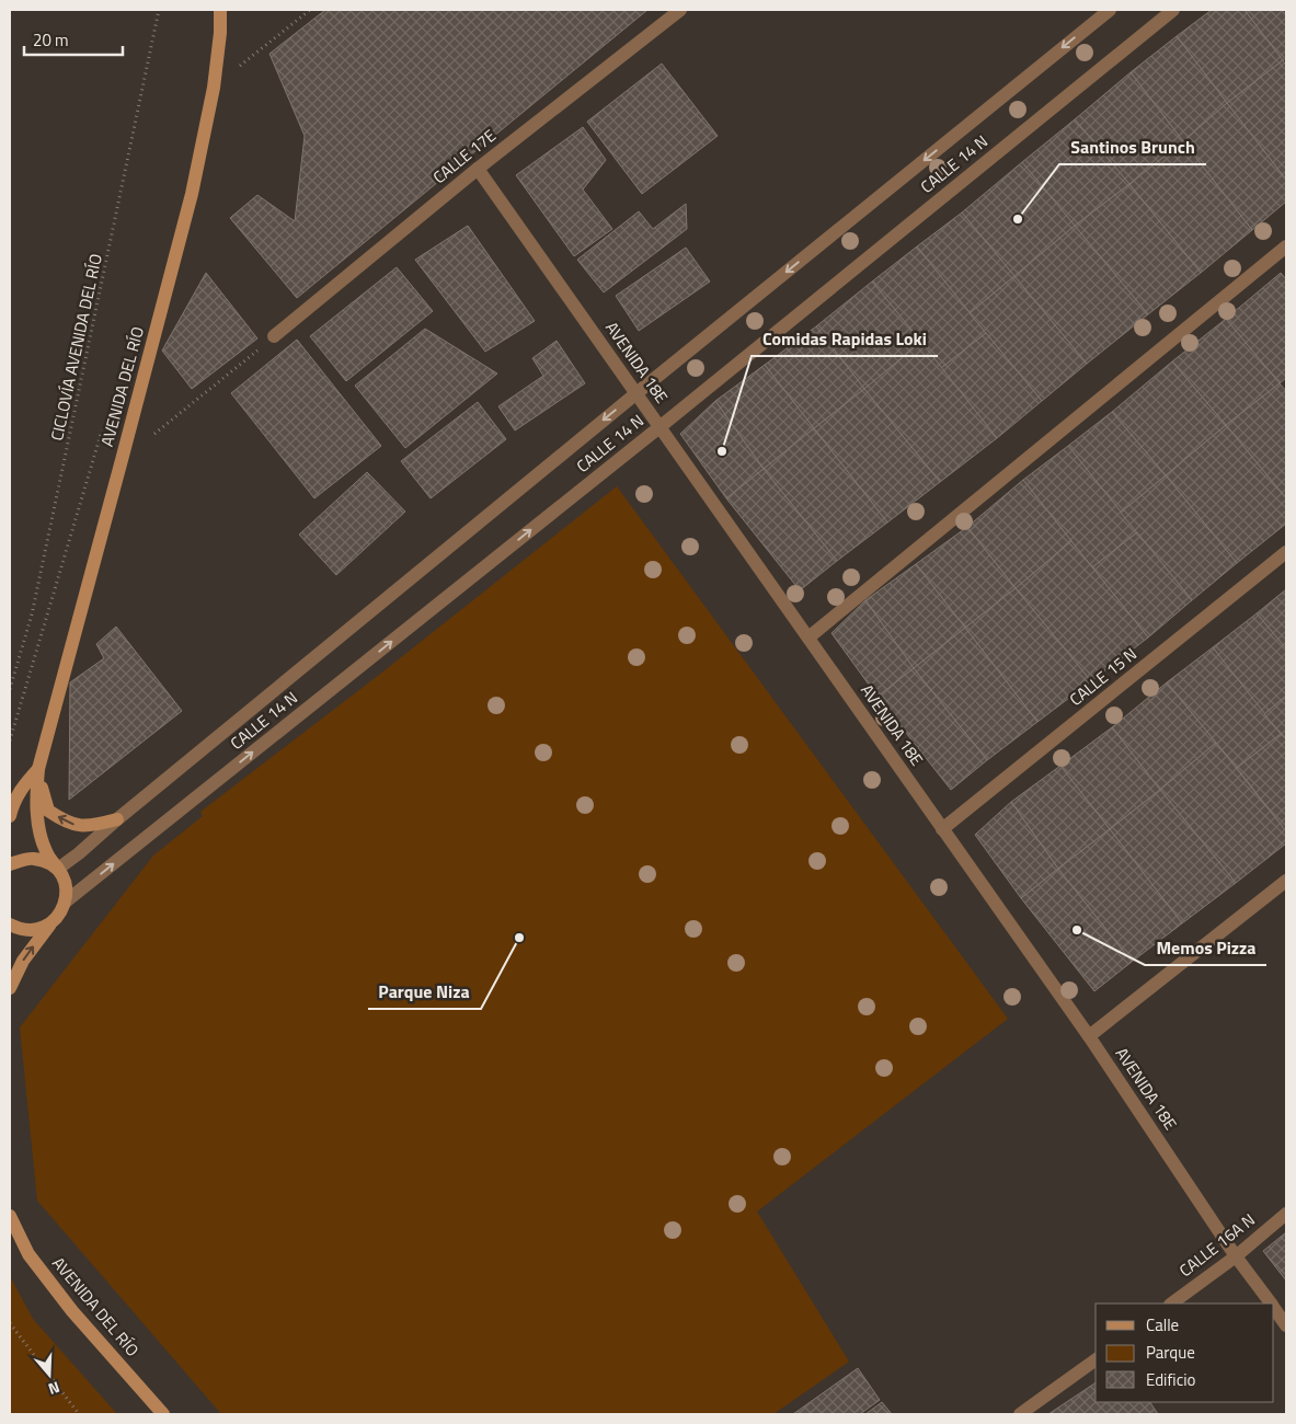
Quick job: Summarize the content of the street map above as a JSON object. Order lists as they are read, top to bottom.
{
  "streets": {
    "main road": ["AVENIDA DEL RÍO"],
    "street": [
      "CALLE 17E",
      "CALLE 14 N",
      "AVENIDA 18E",
      "CALLE 15 N",
      "CALLE 16A N"
    ],
    "path": ["CICLOVÍA AVENIDA DEL RÍO"]
  },
  "crossings": [
    ["CALLE 17E", "AVENIDA 18E"],
    ["CALLE 14 N", "AVENIDA 18E"],
    ["CALLE 14 N", "AVENIDA DEL RÍO"],
    ["AVENIDA 18E", "CALLE 15 N"],
    ["AVENIDA 18E", "CALLE 16A N"]
  ],
  "places": [
    "Santinos Brunch",
    "Comidas Rapidas Loki",
    "Memos Pizza",
    "Parque Niza"
  ],
  "legend": ["Calle", "Parque", "Edificio"],
  "scale_bar": "20 m",
  "north": "bottom"
}
